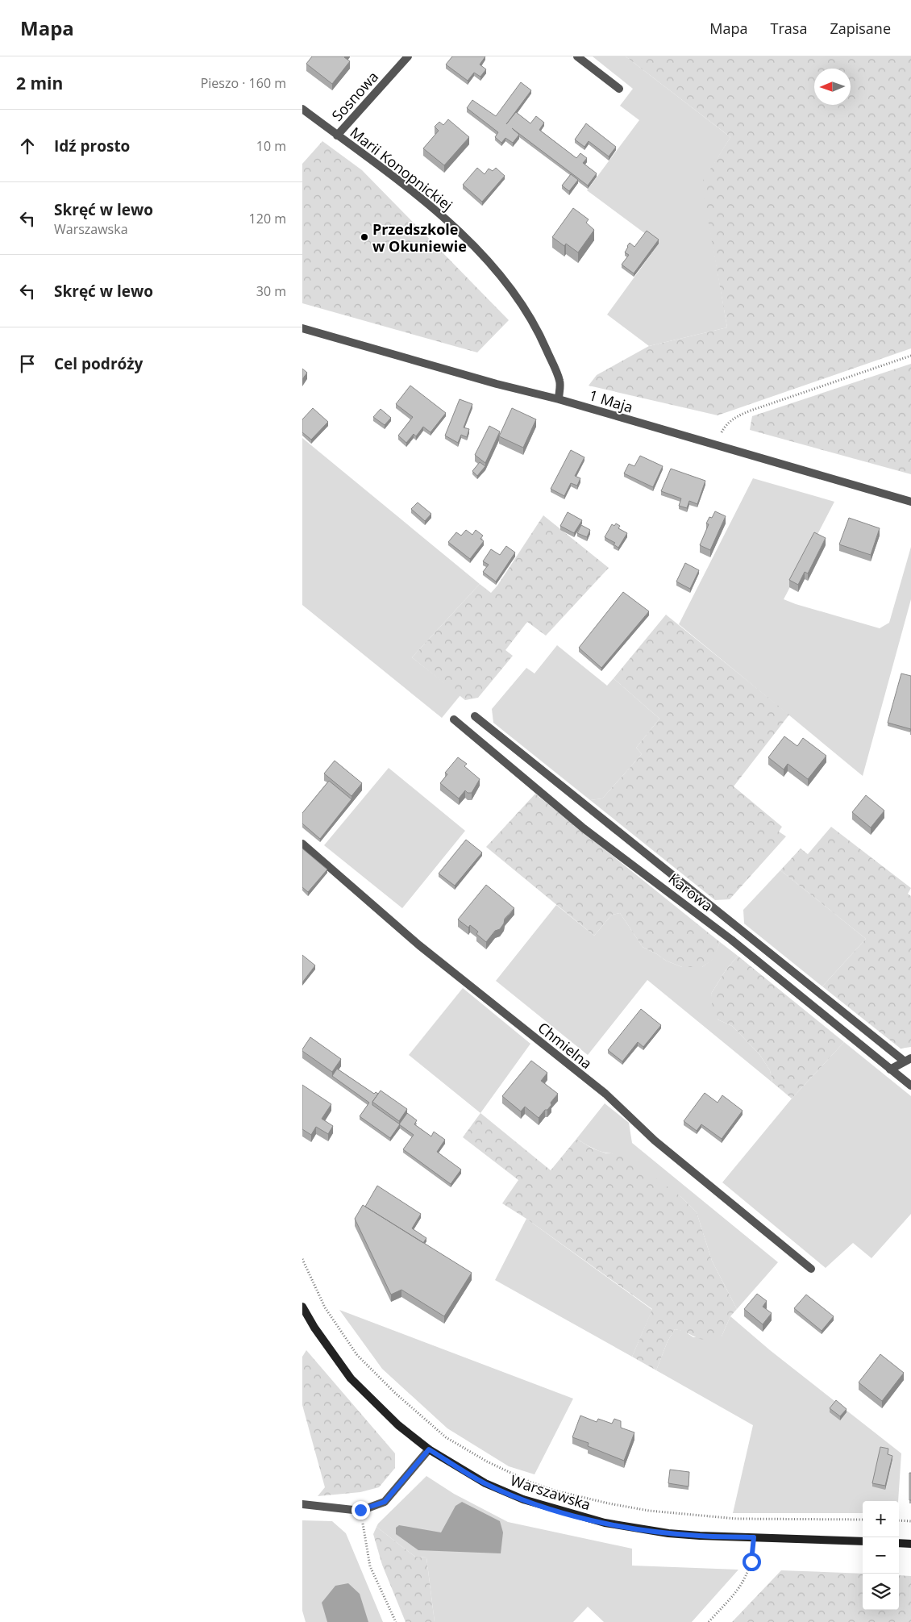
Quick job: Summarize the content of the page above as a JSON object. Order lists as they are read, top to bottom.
{
  "streets": {
    "main road": ["Warszawska"],
    "street": [
      "Sosnowa",
      "Marii Konopnickiej",
      "1 Maja",
      "Karowa",
      "Chmielna"
    ]
  },
  "crossings": [
    ["Sosnowa", "Marii Konopnickiej"],
    ["Marii Konopnickiej", "1 Maja"]
  ],
  "places": ["Przedszkole w Okuniewie"],
  "north": "left",
  "page": {
    "header": "Mapa",
    "nav": ["Mapa", "Trasa", "Zapisane"],
    "heading": ["2 min", "Pieszo · 160 m"],
    "list": [
      ["Idź prosto", "10 m"],
      ["Skręć w lewo", "Warszawska", "120 m"],
      ["Skręć w lewo", "30 m"],
      "Cel podróży"
    ],
    "map_buttons": ["+", "−"]
  }
}
